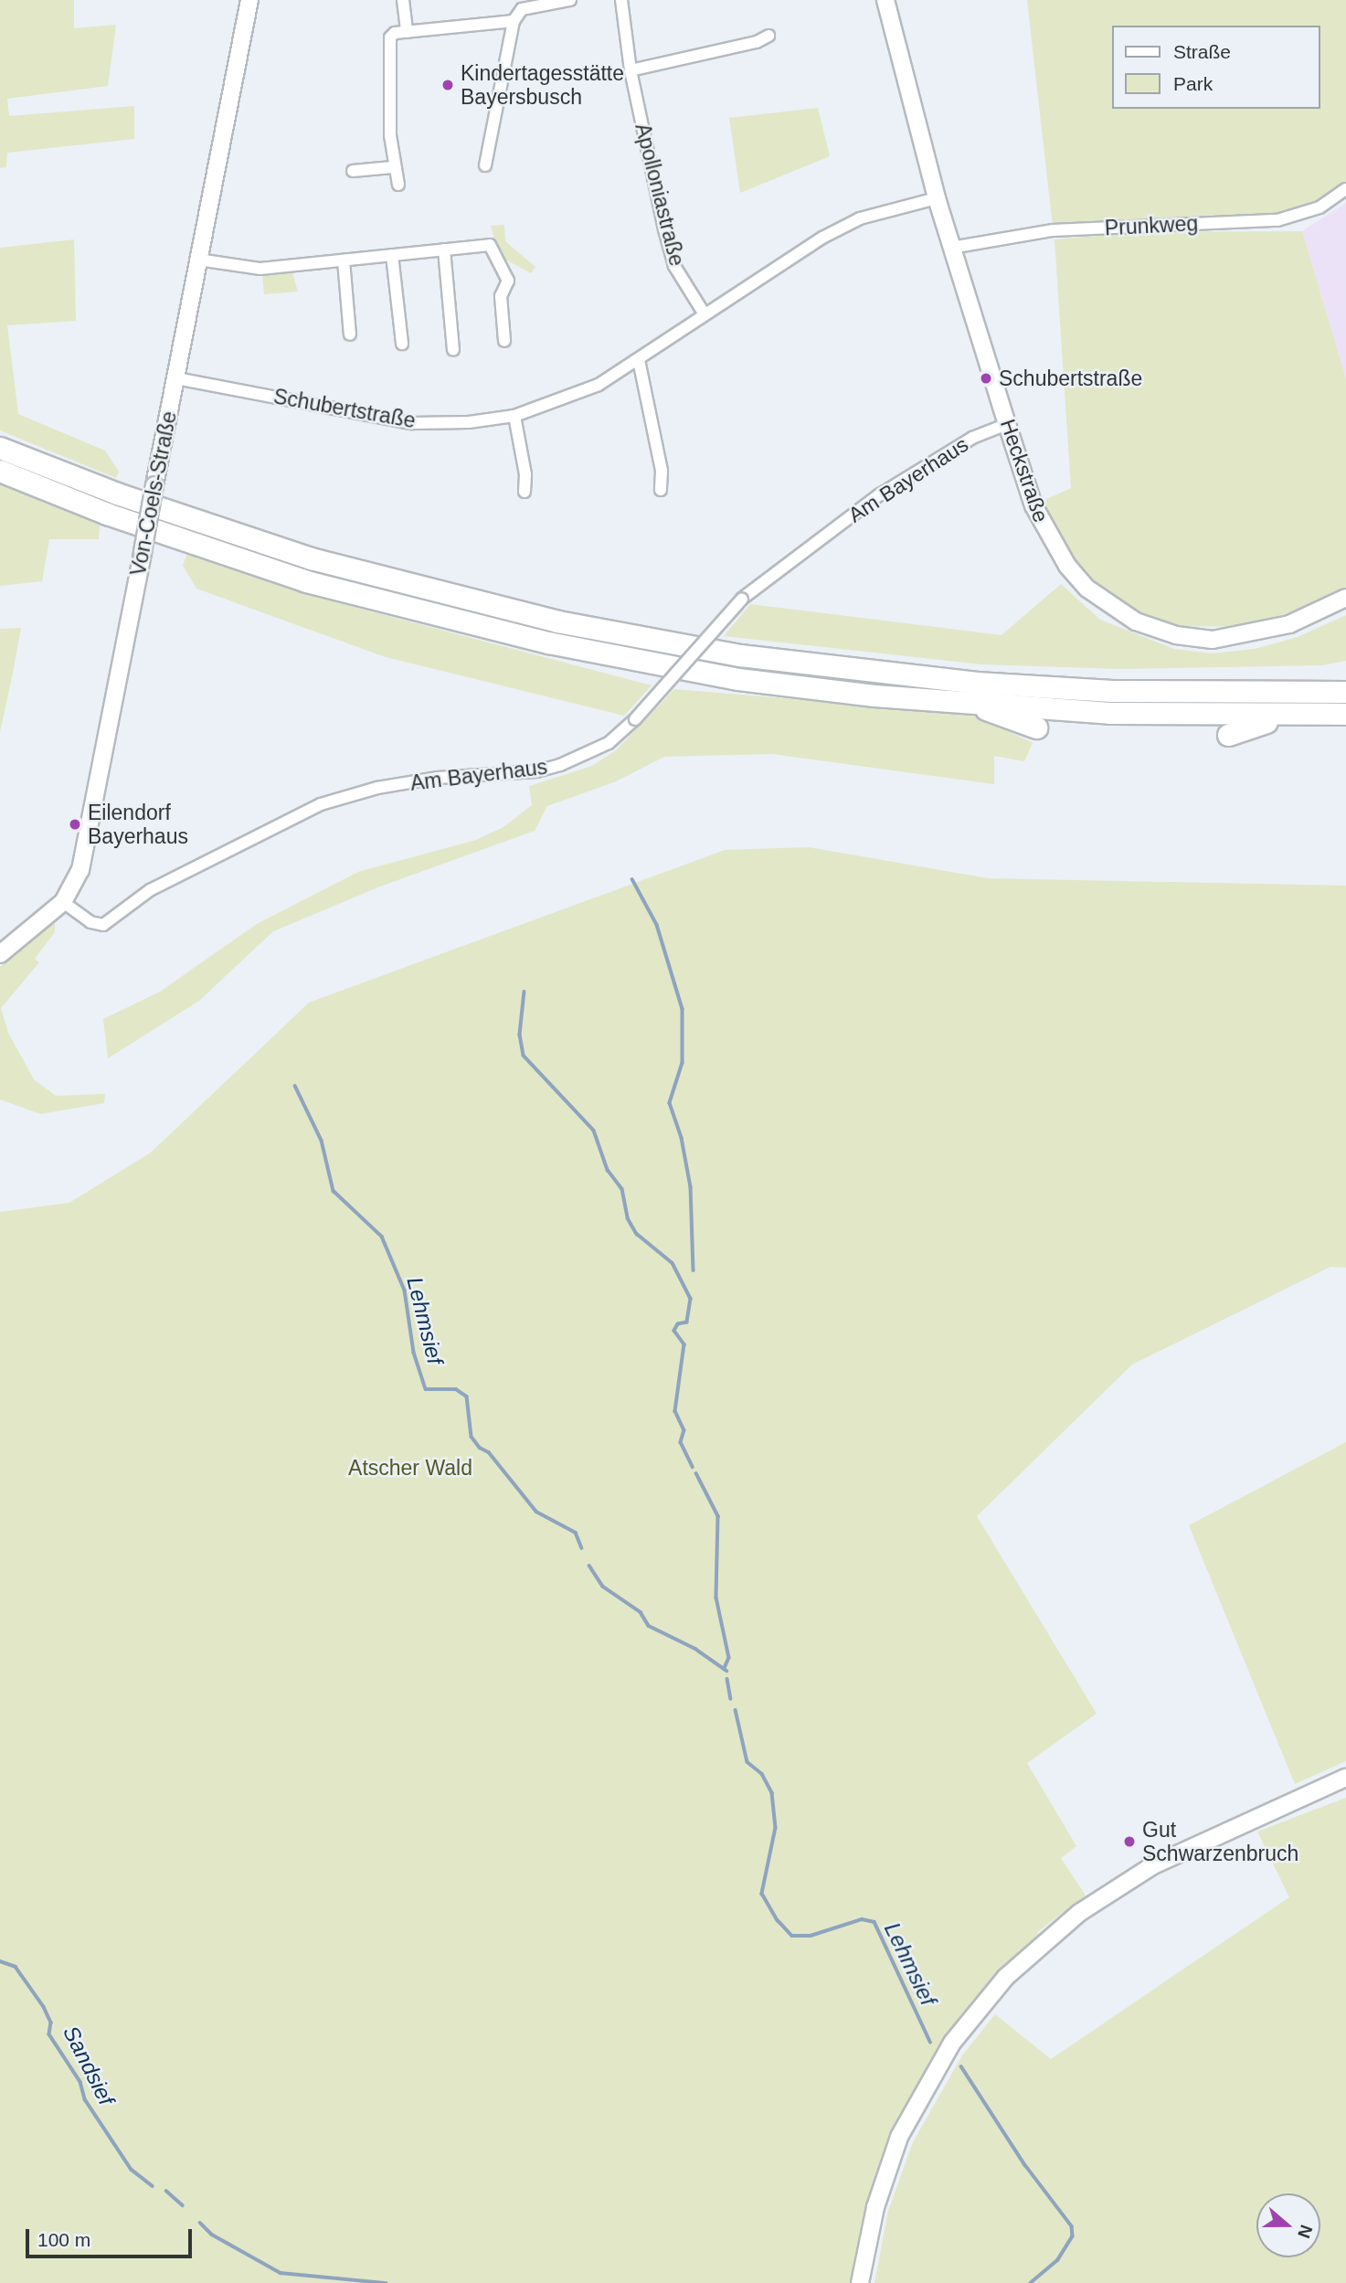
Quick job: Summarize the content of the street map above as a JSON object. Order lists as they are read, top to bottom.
{
  "streets": {
    "main road": ["Heckstraße", "Von-Coels-Straße"],
    "street": [
      "Apolloniastraße",
      "Prunkweg",
      "Schubertstraße",
      "Am Bayerhaus"
    ]
  },
  "crossings": [
    ["Apolloniastraße", "Schubertstraße"],
    ["Prunkweg", "Heckstraße"],
    ["Schubertstraße", "Heckstraße"],
    ["Schubertstraße", "Von-Coels-Straße"],
    ["Heckstraße", "Am Bayerhaus"],
    ["Am Bayerhaus", "Von-Coels-Straße"]
  ],
  "water": ["Lehmsief", "Sandsief"],
  "parks": ["Atscher Wald"],
  "places": [
    "Kindertagesstätte Bayersbusch",
    "Schubertstraße",
    "Eilendorf Bayerhaus",
    "Gut Schwarzenbruch"
  ],
  "legend": ["Straße", "Park"],
  "scale_bar": "100 m",
  "north": "right"
}
